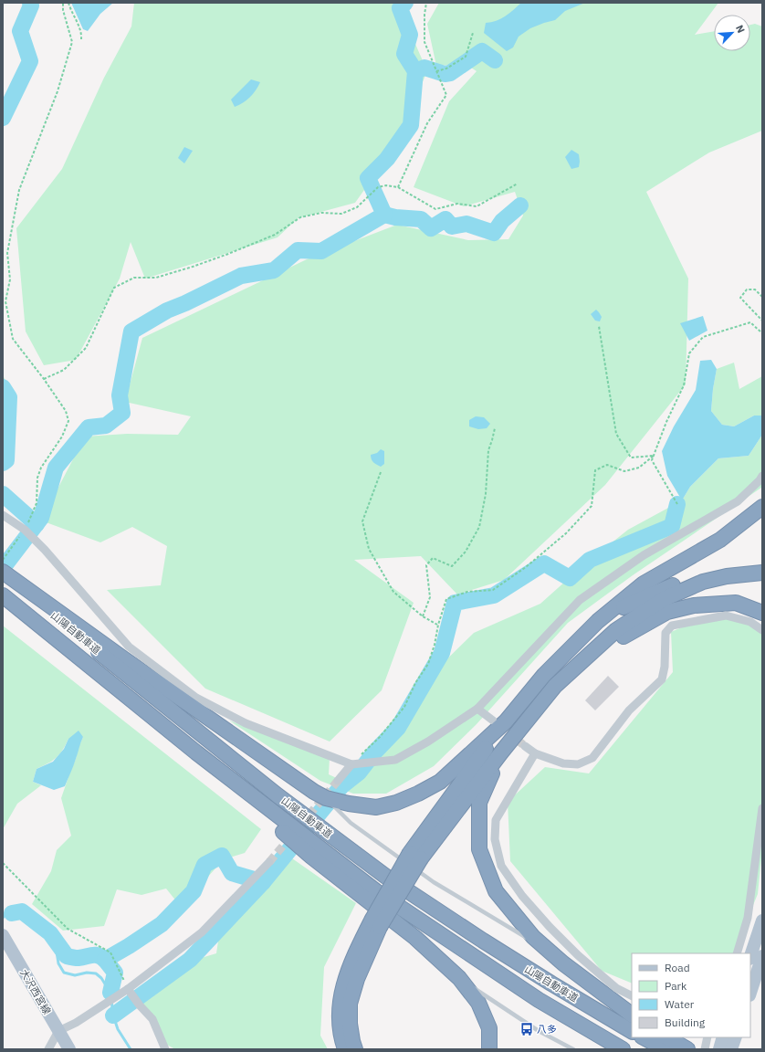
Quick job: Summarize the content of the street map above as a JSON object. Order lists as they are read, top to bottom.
{
  "streets": {
    "highway": ["山陽自動車道"],
    "main road": ["大沢西宮線"]
  },
  "places": {
    "bus stop": ["八多"]
  },
  "legend": [
    "Road",
    "Park",
    "Water",
    "Building"
  ],
  "north": "top right"
}
